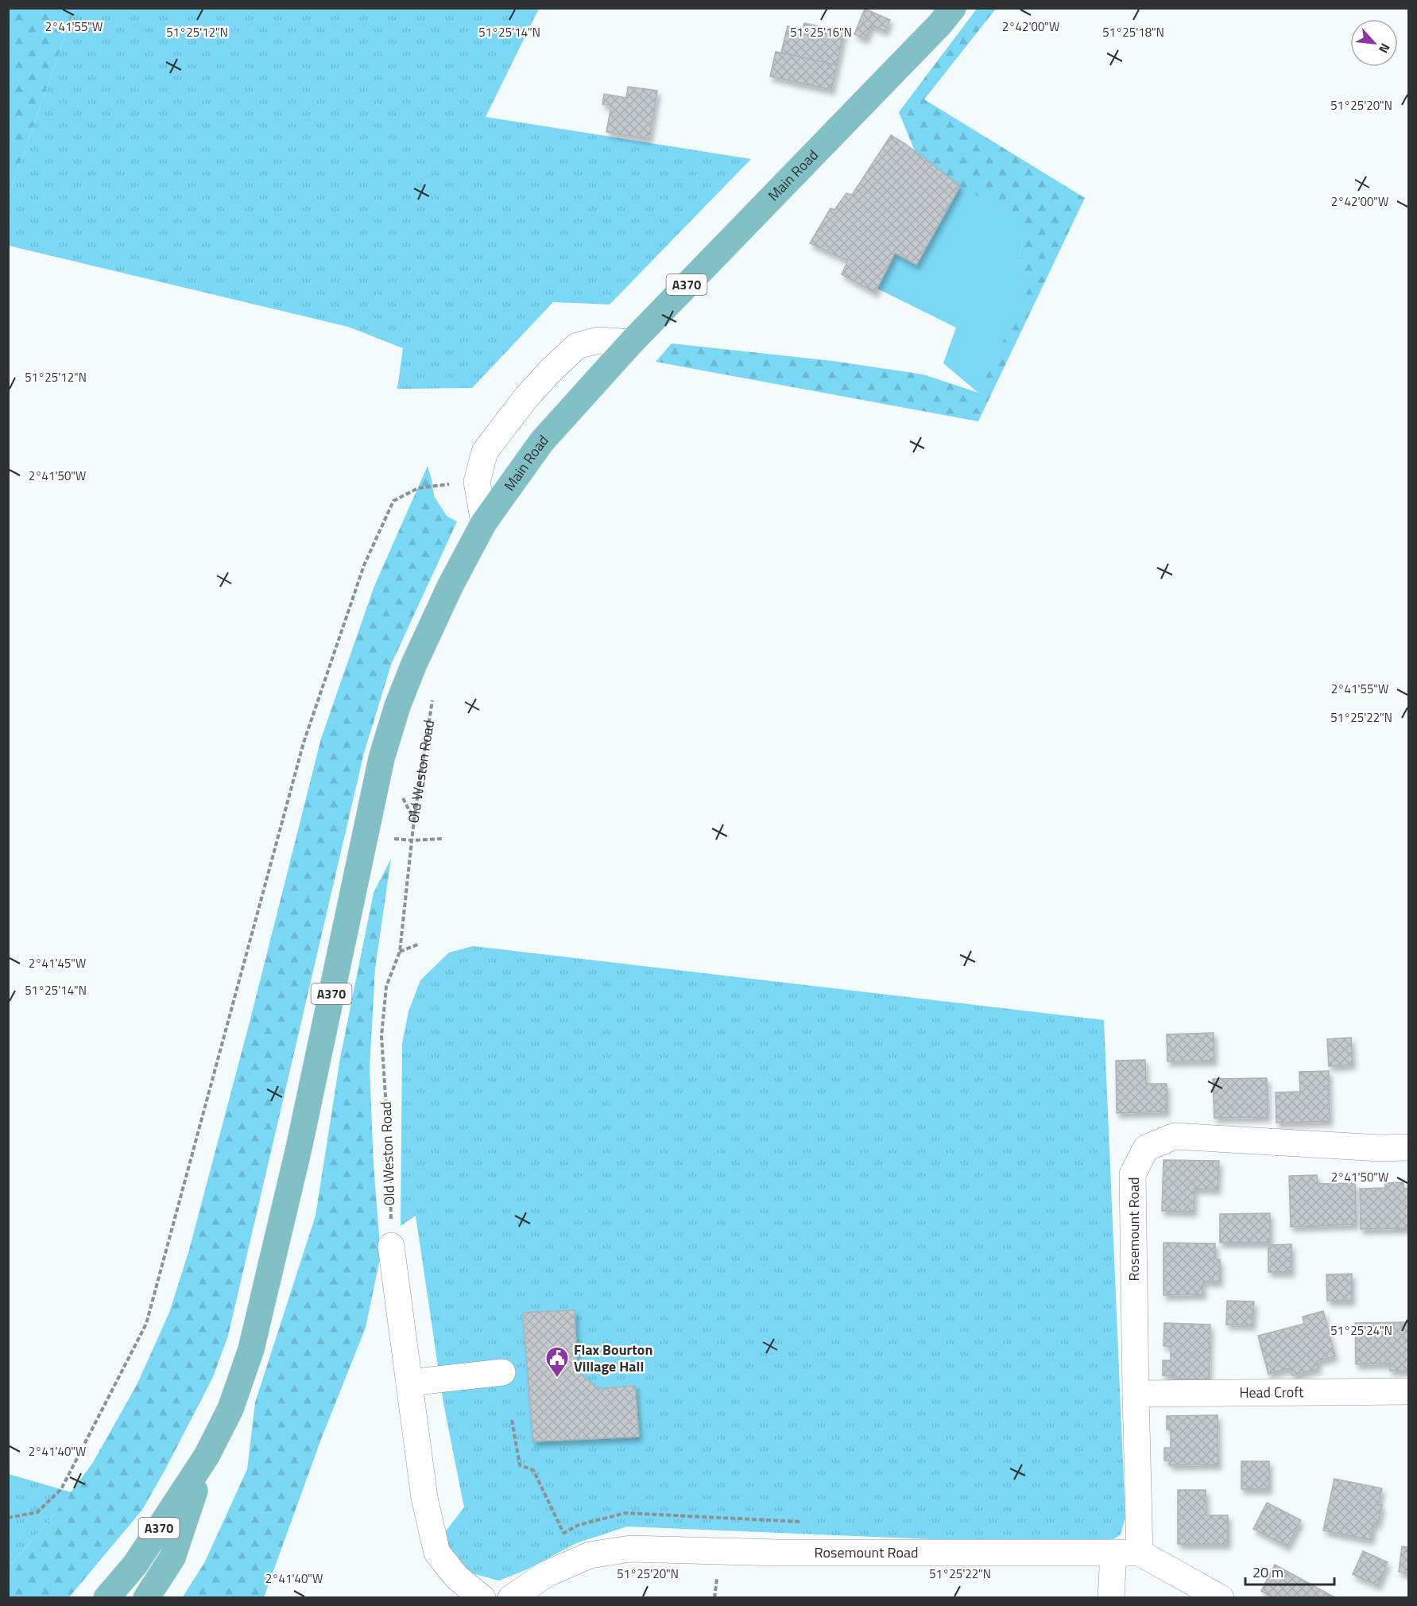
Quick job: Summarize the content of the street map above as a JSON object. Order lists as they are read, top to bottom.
{
  "streets": {
    "main road": ["Main Road", "A370"],
    "street": ["Rosemount Road", "Head Croft"],
    "path": ["Old Weston Road"]
  },
  "crossings": [
    ["Main Road", "A370"],
    ["Rosemount Road", "Head Croft"]
  ],
  "places": {
    "public building": ["Flax Bourton Village Hall"]
  },
  "scale_bar": "20 m",
  "north": "bottom right",
  "coordinates": [
    "2°41'55\"W",
    "2°42'00\"W",
    "51°25'12\"N",
    "51°25'14\"N",
    "51°25'16\"N",
    "51°25'18\"N",
    "51°25'20\"N",
    "2°41'50\"W",
    "51°25'22\"N",
    "2°41'45\"W",
    "51°25'24\"N",
    "2°41'40\"W"
  ]
}
